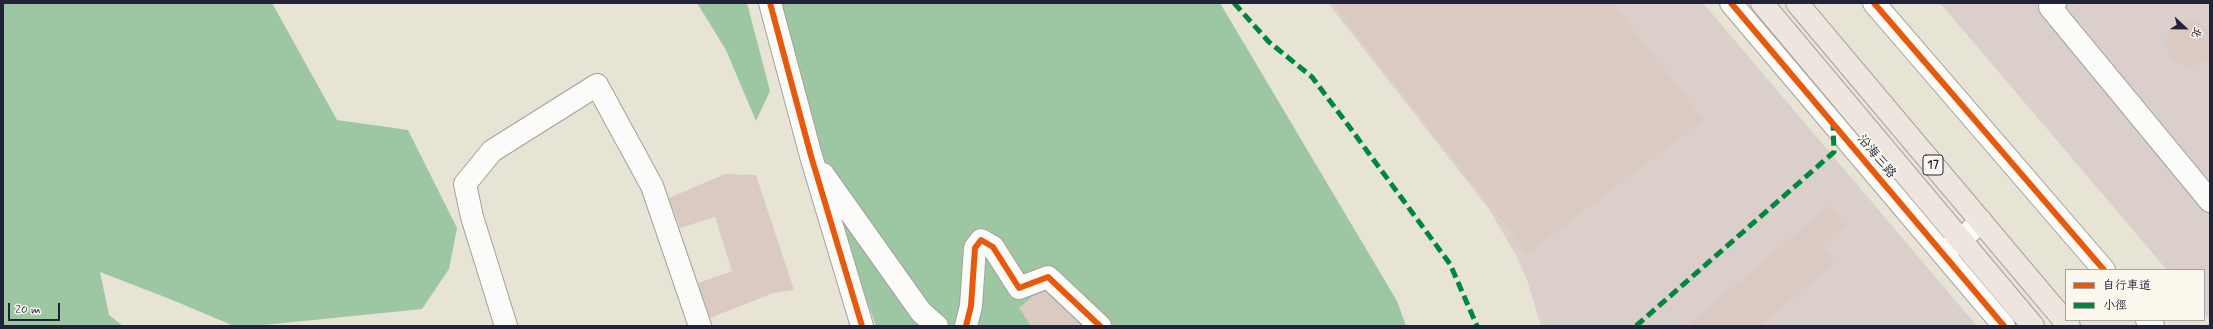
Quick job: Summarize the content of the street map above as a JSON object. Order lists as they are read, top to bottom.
{
  "streets": {
    "main road": ["沿海三路", "17"]
  },
  "legend": ["自行車道", "小徑"],
  "scale_bar": "20 m",
  "north": "right"
}
